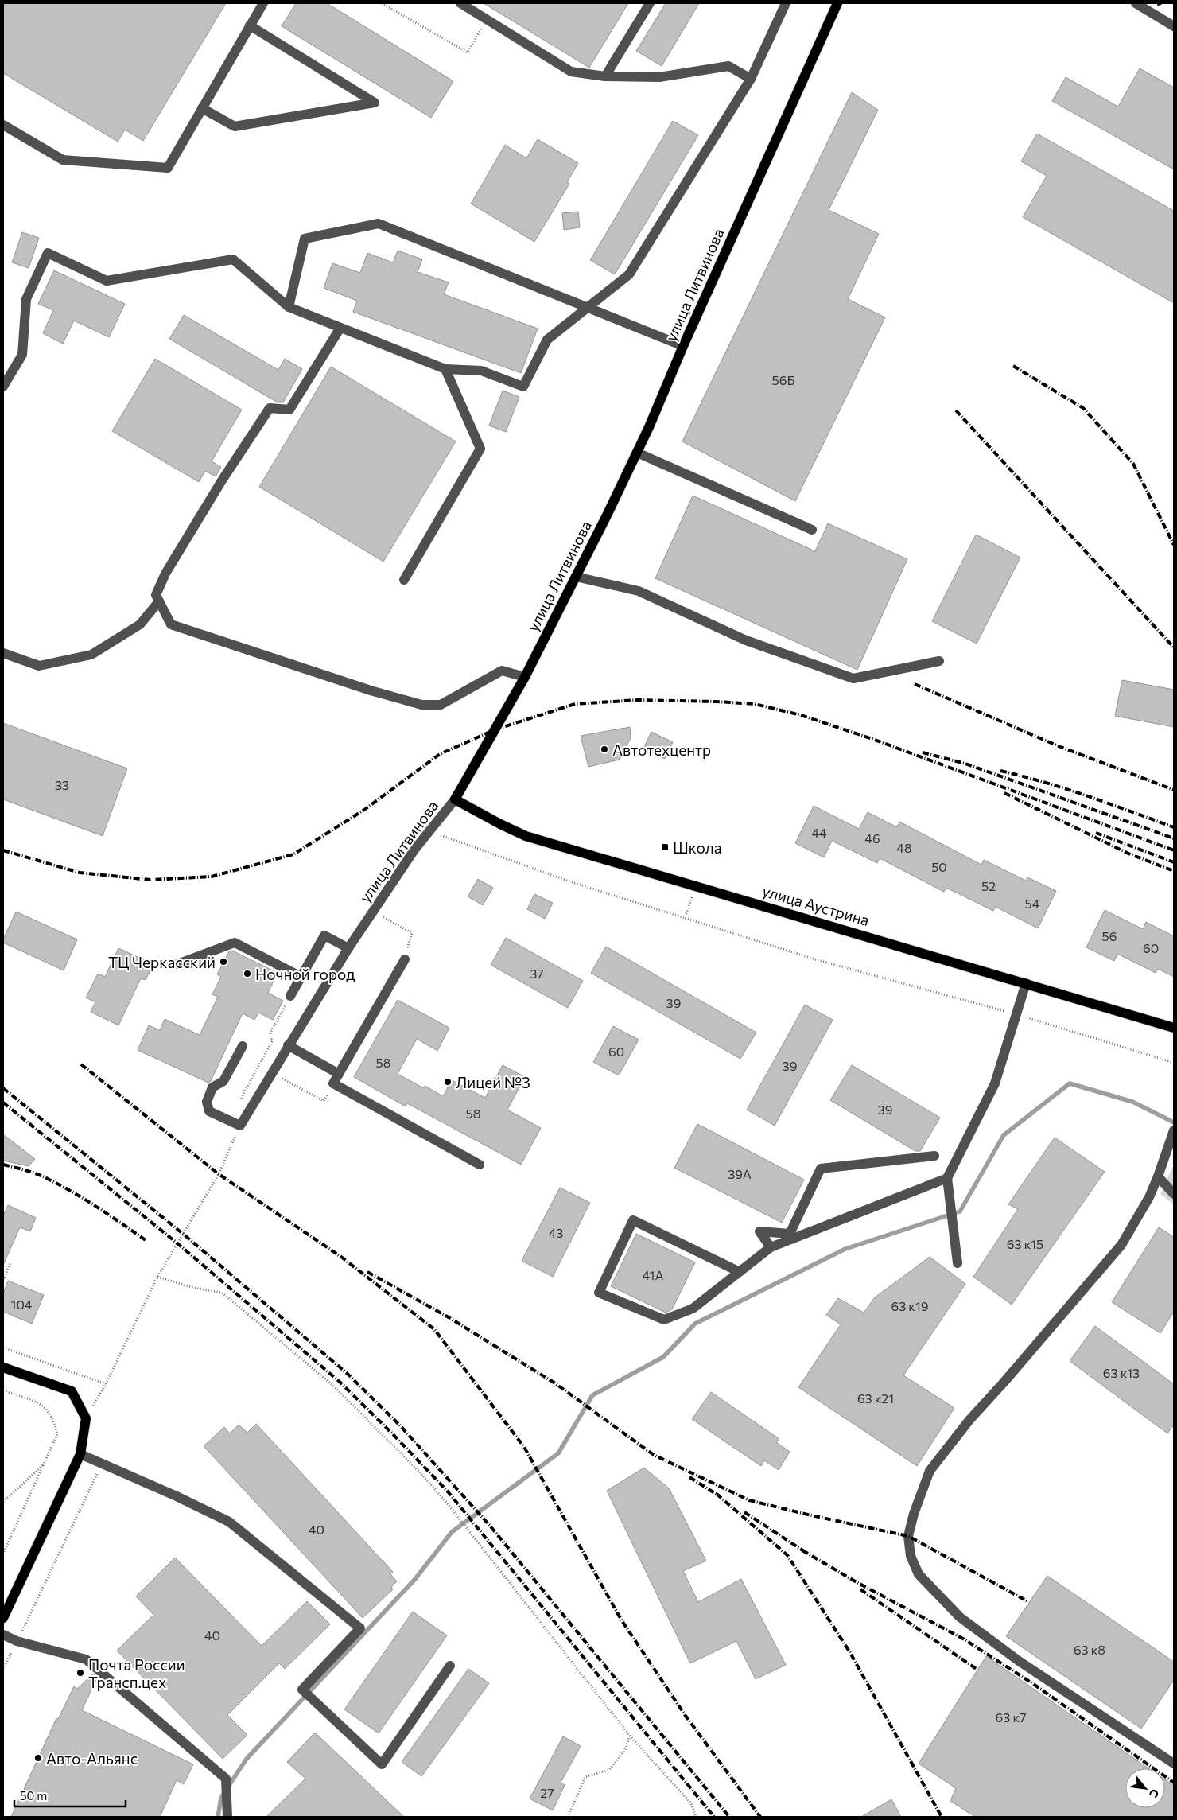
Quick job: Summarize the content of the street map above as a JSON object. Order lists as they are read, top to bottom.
{
  "streets": {
    "main road": ["улица Литвинова", "улица Аустрина"]
  },
  "crossings": [
    ["улица Литвинова", "улица Аустрина"]
  ],
  "places": {
    "other": [
      "Автотехцентр",
      "ТЦ Черкасский",
      "Ночной город",
      "Лицей №3",
      "Почта России Трансп.цех",
      "Авто-Альянс"
    ],
    "transit": ["Школа"]
  },
  "house_numbers": [
    "56Б",
    "33",
    "44",
    "46",
    "48",
    "50",
    "52",
    "54",
    "56",
    "60",
    "37",
    "39",
    "60",
    "58",
    "39",
    "39",
    "58",
    "39А",
    "43",
    "63 к15",
    "41А",
    "104",
    "63 к19",
    "63 к13",
    "63 к21",
    "40",
    "40",
    "63 к8",
    "63 к7",
    "27"
  ],
  "scale_bar": "50 m",
  "north": "bottom right"
}
